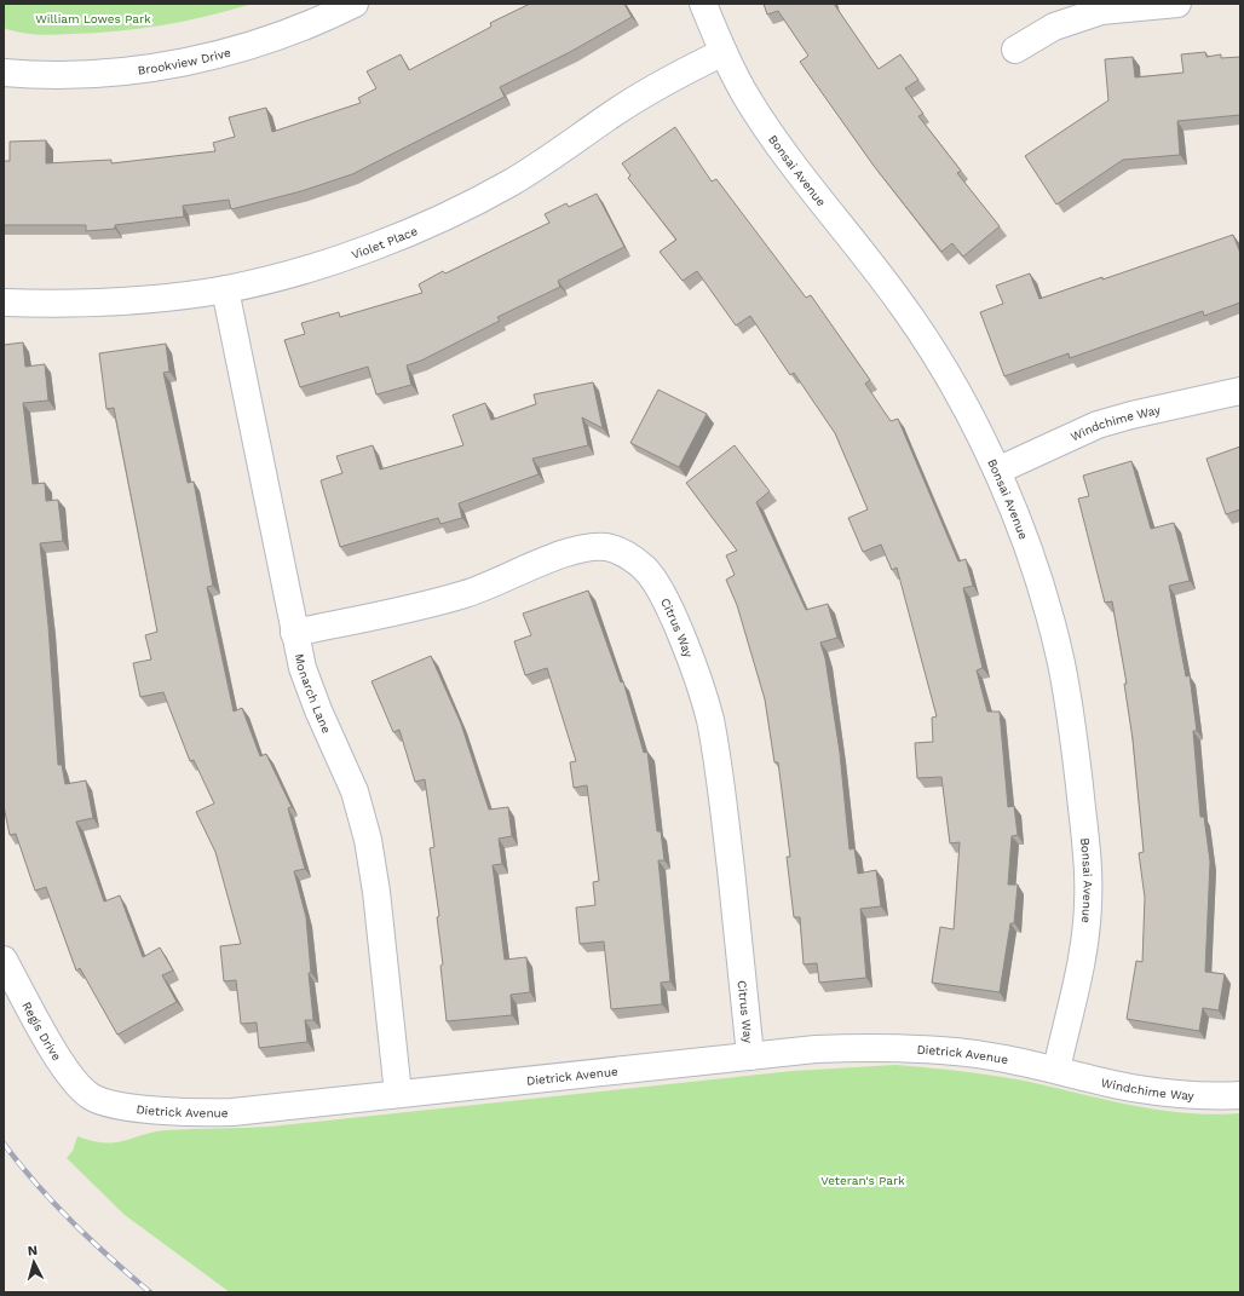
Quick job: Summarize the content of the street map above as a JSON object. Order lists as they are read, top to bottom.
{
  "streets": {
    "street": [
      "Brookview Drive",
      "Bonsai Avenue",
      "Violet Place",
      "Windchime Way",
      "Citrus Way",
      "Monarch Lane",
      "Regis Drive",
      "Dietrick Avenue"
    ]
  },
  "crossings": [
    ["Bonsai Avenue", "Violet Place"],
    ["Bonsai Avenue", "Windchime Way"],
    ["Bonsai Avenue", "Dietrick Avenue"],
    ["Violet Place", "Monarch Lane"],
    ["Windchime Way", "Dietrick Avenue"],
    ["Citrus Way", "Monarch Lane"],
    ["Citrus Way", "Dietrick Avenue"],
    ["Monarch Lane", "Dietrick Avenue"],
    ["Regis Drive", "Dietrick Avenue"]
  ],
  "parks": ["William Lowes Park", "Veteran's Park"],
  "north": "top"
}
